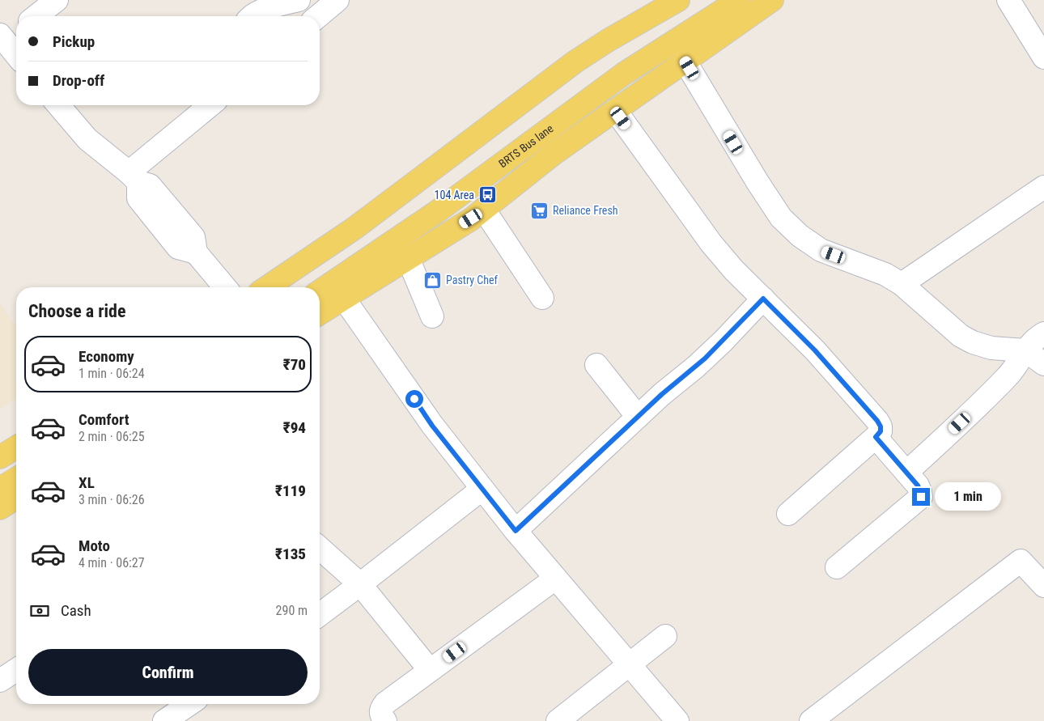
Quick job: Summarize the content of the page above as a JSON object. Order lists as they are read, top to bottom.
{
  "streets": {
    "main road": ["BRTS Bus lane"]
  },
  "places": {
    "bus stop": ["104 Area"],
    "supermarket": ["Reliance Fresh"],
    "shop": ["Pastry Chef"]
  },
  "page": {
    "banner": ["Pickup", "Drop-off"],
    "heading": "Choose a ride",
    "list": [
      {
        "name": "Economy",
        "note": "1 min · 06:24",
        "value": "₹70"
      },
      {
        "name": "Comfort",
        "note": "2 min · 06:25",
        "value": "₹94"
      },
      {
        "name": "XL",
        "note": "3 min · 06:26",
        "value": "₹119"
      },
      {
        "name": "Moto",
        "note": "4 min · 06:27",
        "value": "₹135"
      }
    ],
    "bubble": "1 min",
    "pay": ["Cash", "290 m"],
    "buttons": "Confirm"
  }
}
